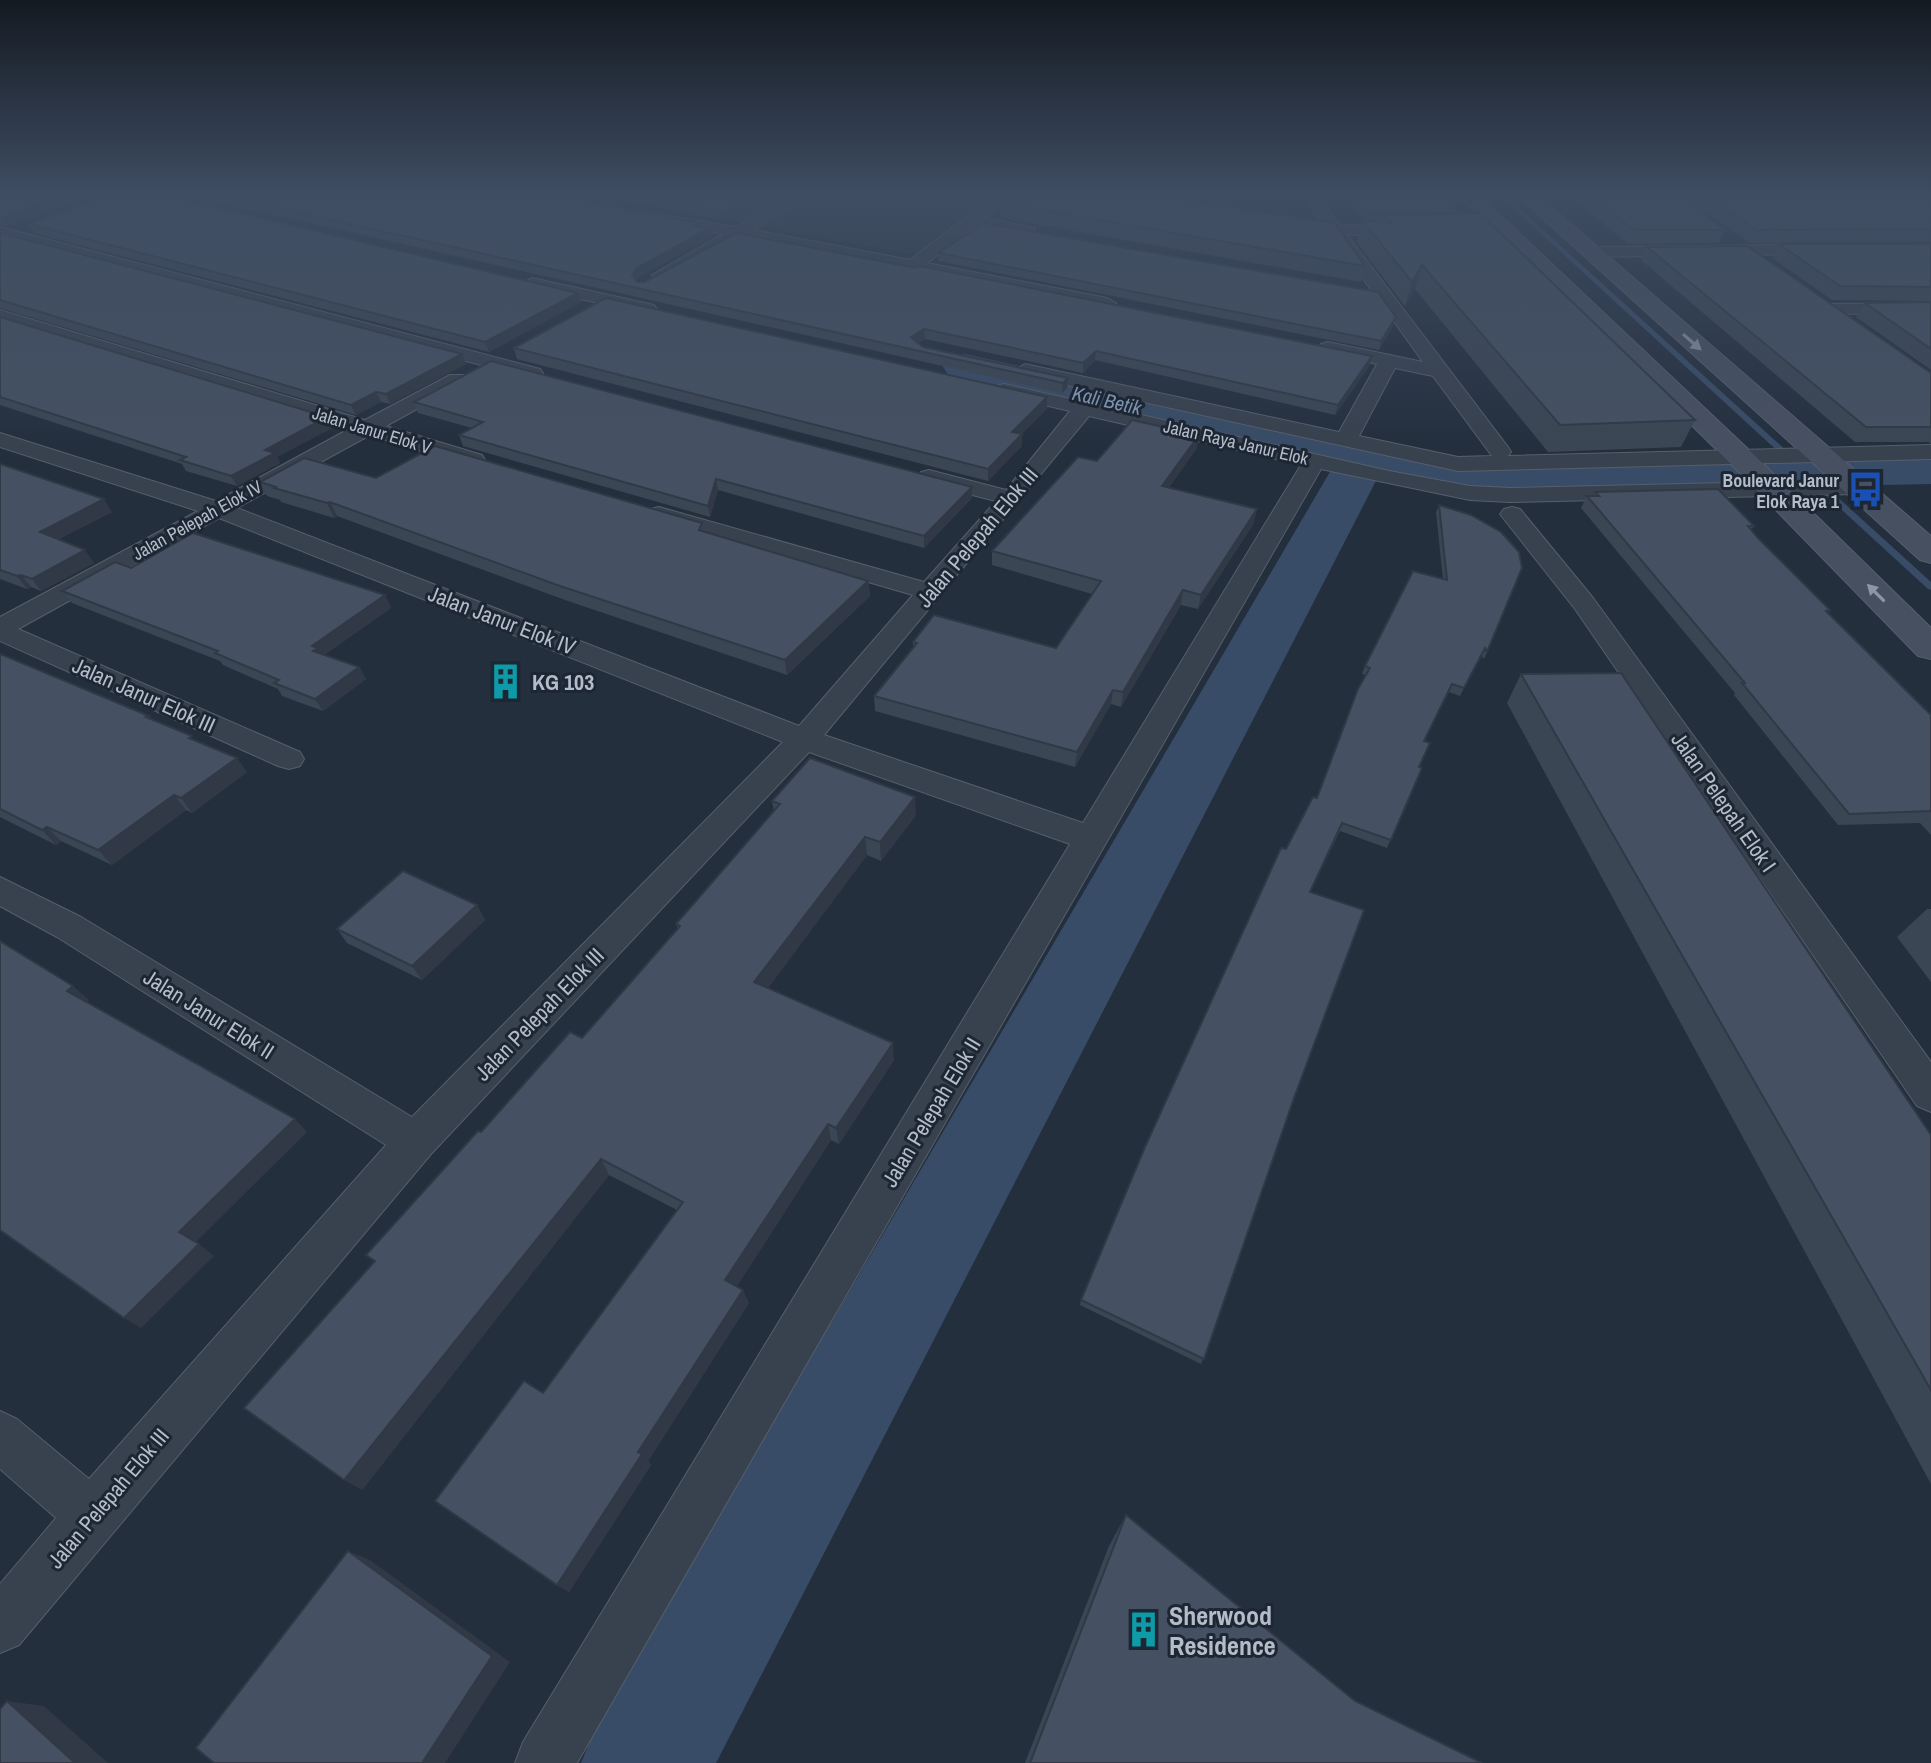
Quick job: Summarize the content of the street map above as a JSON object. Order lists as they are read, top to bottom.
{
  "streets": {
    "street": [
      "Jalan Janur Elok V",
      "Jalan Raya Janur Elok",
      "Jalan Pelepah Elok IV",
      "Jalan Pelepah Elok III",
      "Jalan Janur Elok IV",
      "Jalan Janur Elok III",
      "Jalan Pelepah Elok I",
      "Jalan Janur Elok II",
      "Jalan Pelepah Elok II"
    ]
  },
  "crossings": [
    ["Jalan Janur Elok V", "Jalan Pelepah Elok IV"],
    ["Jalan Raya Janur Elok", "Jalan Pelepah Elok III"],
    ["Jalan Raya Janur Elok", "Jalan Pelepah Elok II"],
    ["Jalan Pelepah Elok IV", "Jalan Janur Elok IV"],
    ["Jalan Pelepah Elok IV", "Jalan Janur Elok III"],
    ["Jalan Pelepah Elok III", "Jalan Janur Elok IV"],
    ["Jalan Pelepah Elok III", "Jalan Janur Elok II"],
    ["Jalan Janur Elok IV", "Jalan Pelepah Elok II"]
  ],
  "water": ["Kali Betik"],
  "places": {
    "bus stop": ["Boulevard Janur Elok Raya 1"],
    "building": ["KG 103", "Sherwood Residence"]
  }
}
